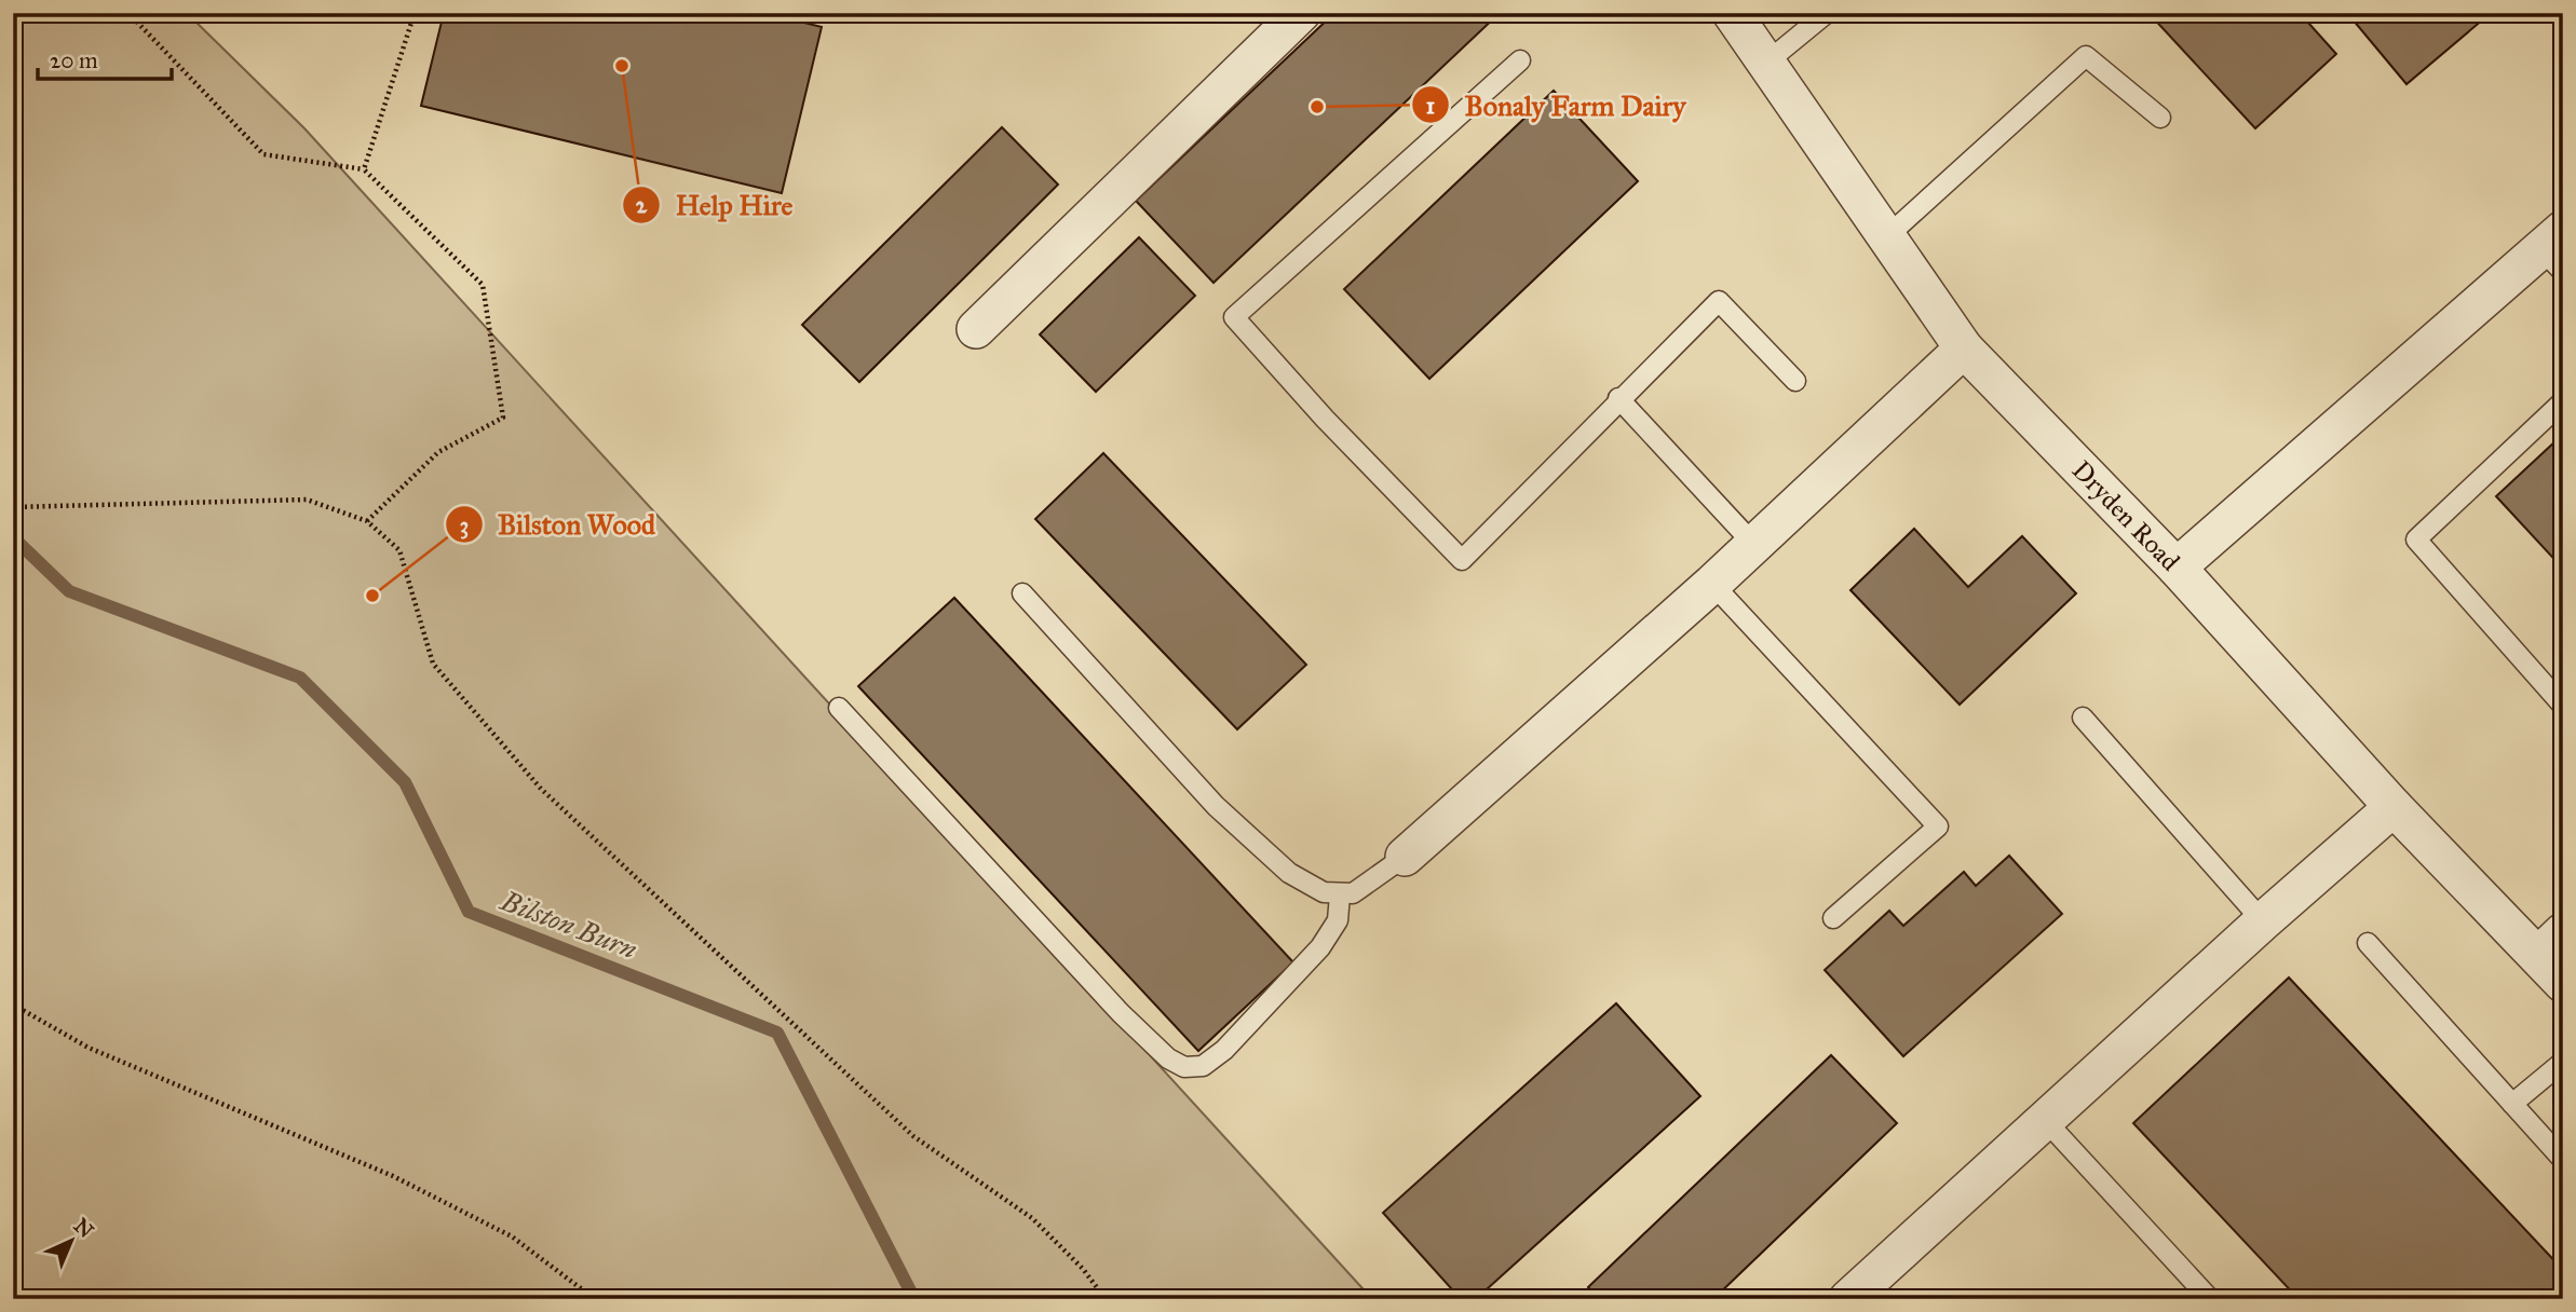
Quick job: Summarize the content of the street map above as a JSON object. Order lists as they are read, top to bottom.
{
  "streets": {
    "street": ["Dryden Road"]
  },
  "water": ["Bilston Burn"],
  "places": ["Help Hire", "Bonaly Farm Dairy", "Bilston Wood"],
  "scale_bar": "20 m",
  "north": "top right"
}
